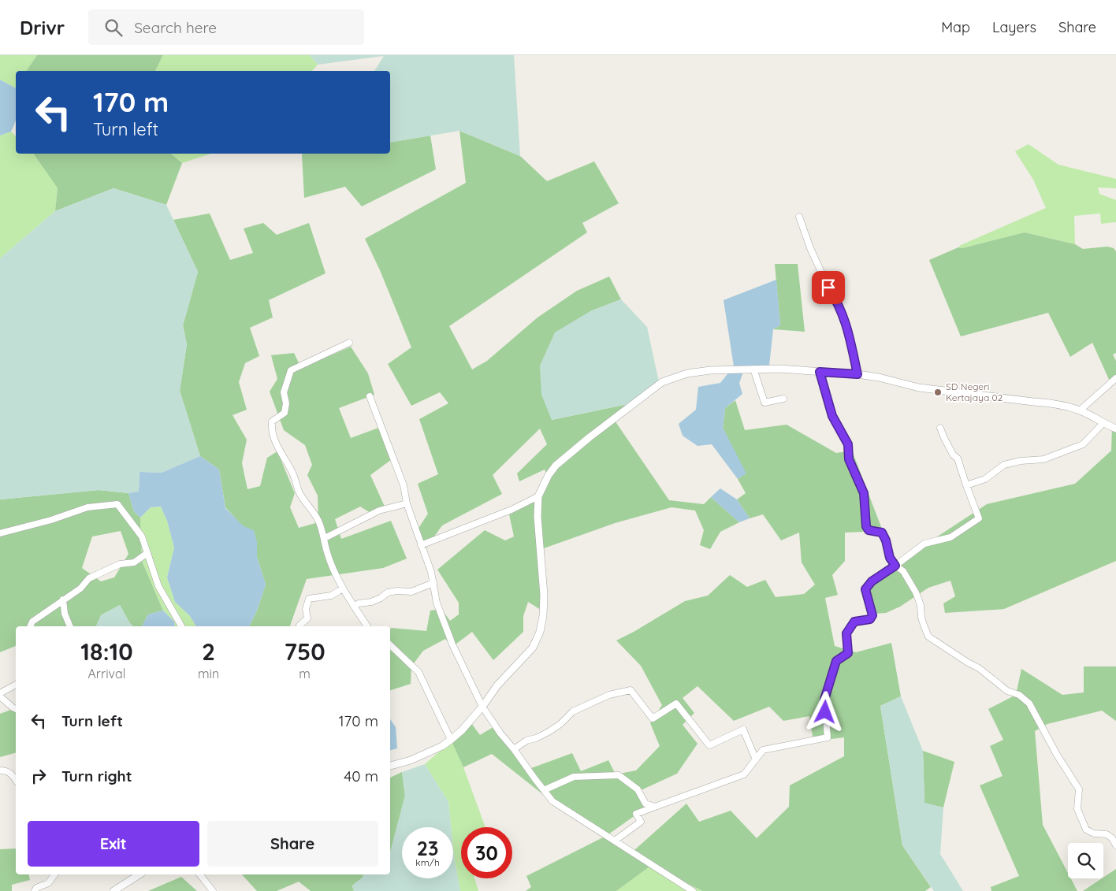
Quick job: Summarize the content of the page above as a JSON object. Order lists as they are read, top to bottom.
{
  "places": ["SD Negeri Kertajaya 02"],
  "page": {
    "header": "Drivr",
    "search": "Search here",
    "nav": ["Map", "Layers", "Share"],
    "turn": ["170 m", "Turn left"],
    "eta": [
      "18:10",
      "Arrival",
      "2",
      "min",
      "750",
      "m"
    ],
    "list": [
      {
        "name": "Turn left",
        "value": "170 m"
      },
      {
        "name": "Turn right",
        "value": "40 m"
      }
    ],
    "buttons": ["Exit", "Share"],
    "speed": "23 km/h",
    "limit": "30"
  }
}
